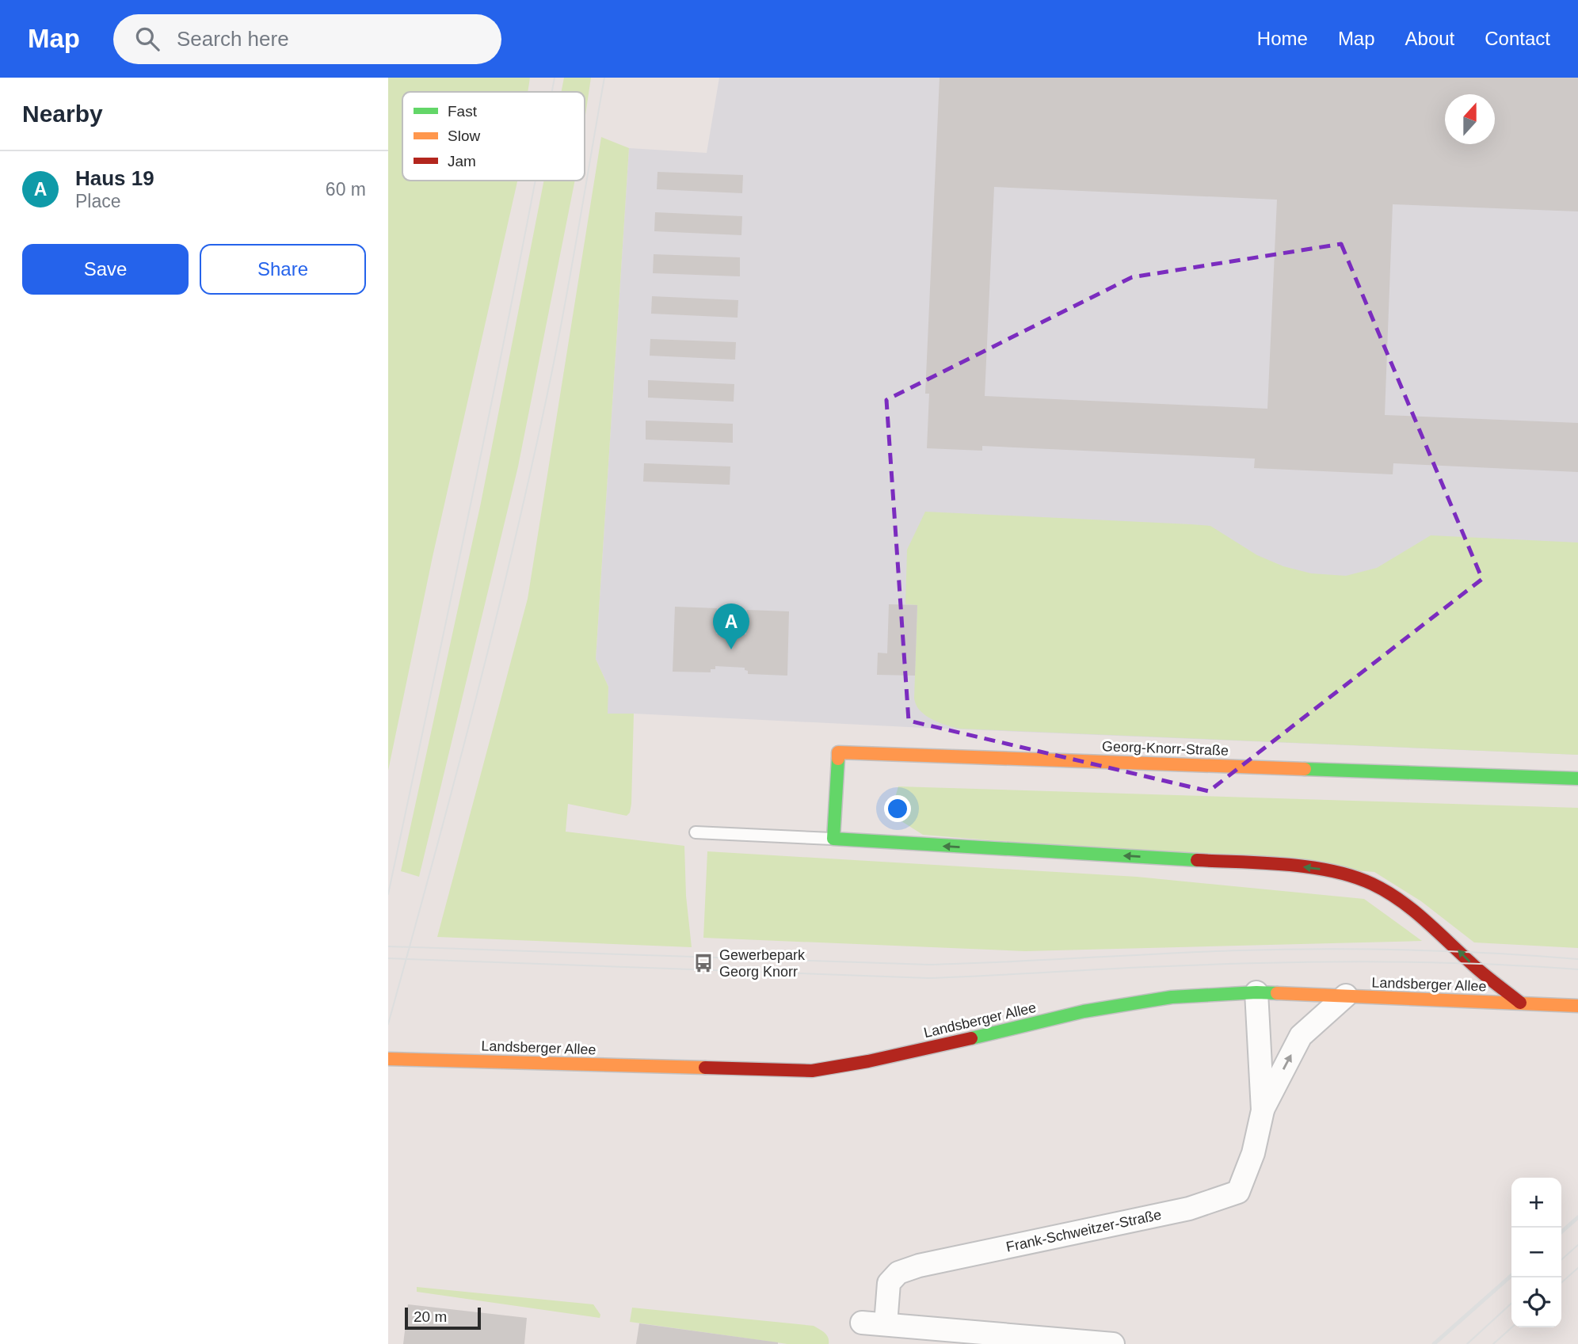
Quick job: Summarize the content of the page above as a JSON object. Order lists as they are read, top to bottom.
{
  "streets": {
    "street": ["Georg-Knorr-Straße", "Landsberger Allee", "Frank-Schweitzer-Straße"]
  },
  "crossings": [
    ["Landsberger Allee", "Frank-Schweitzer-Straße"]
  ],
  "places": {
    "bus stop": ["Gewerbepark Georg Knorr"]
  },
  "legend": ["Fast", "Slow", "Jam"],
  "scale_bar": "20 m",
  "north": "top",
  "page": {
    "header": "Map",
    "search": "Search here",
    "nav": [
      "Home",
      "Map",
      "About",
      "Contact"
    ],
    "heading": "Nearby",
    "list": [
      {
        "mark": "A",
        "name": "Haus 19",
        "note": "Place",
        "value": "60 m"
      }
    ],
    "buttons": ["Save", "Share"],
    "pins": "A",
    "map_buttons": ["+", "−"],
    "scale": "20 m"
  }
}
